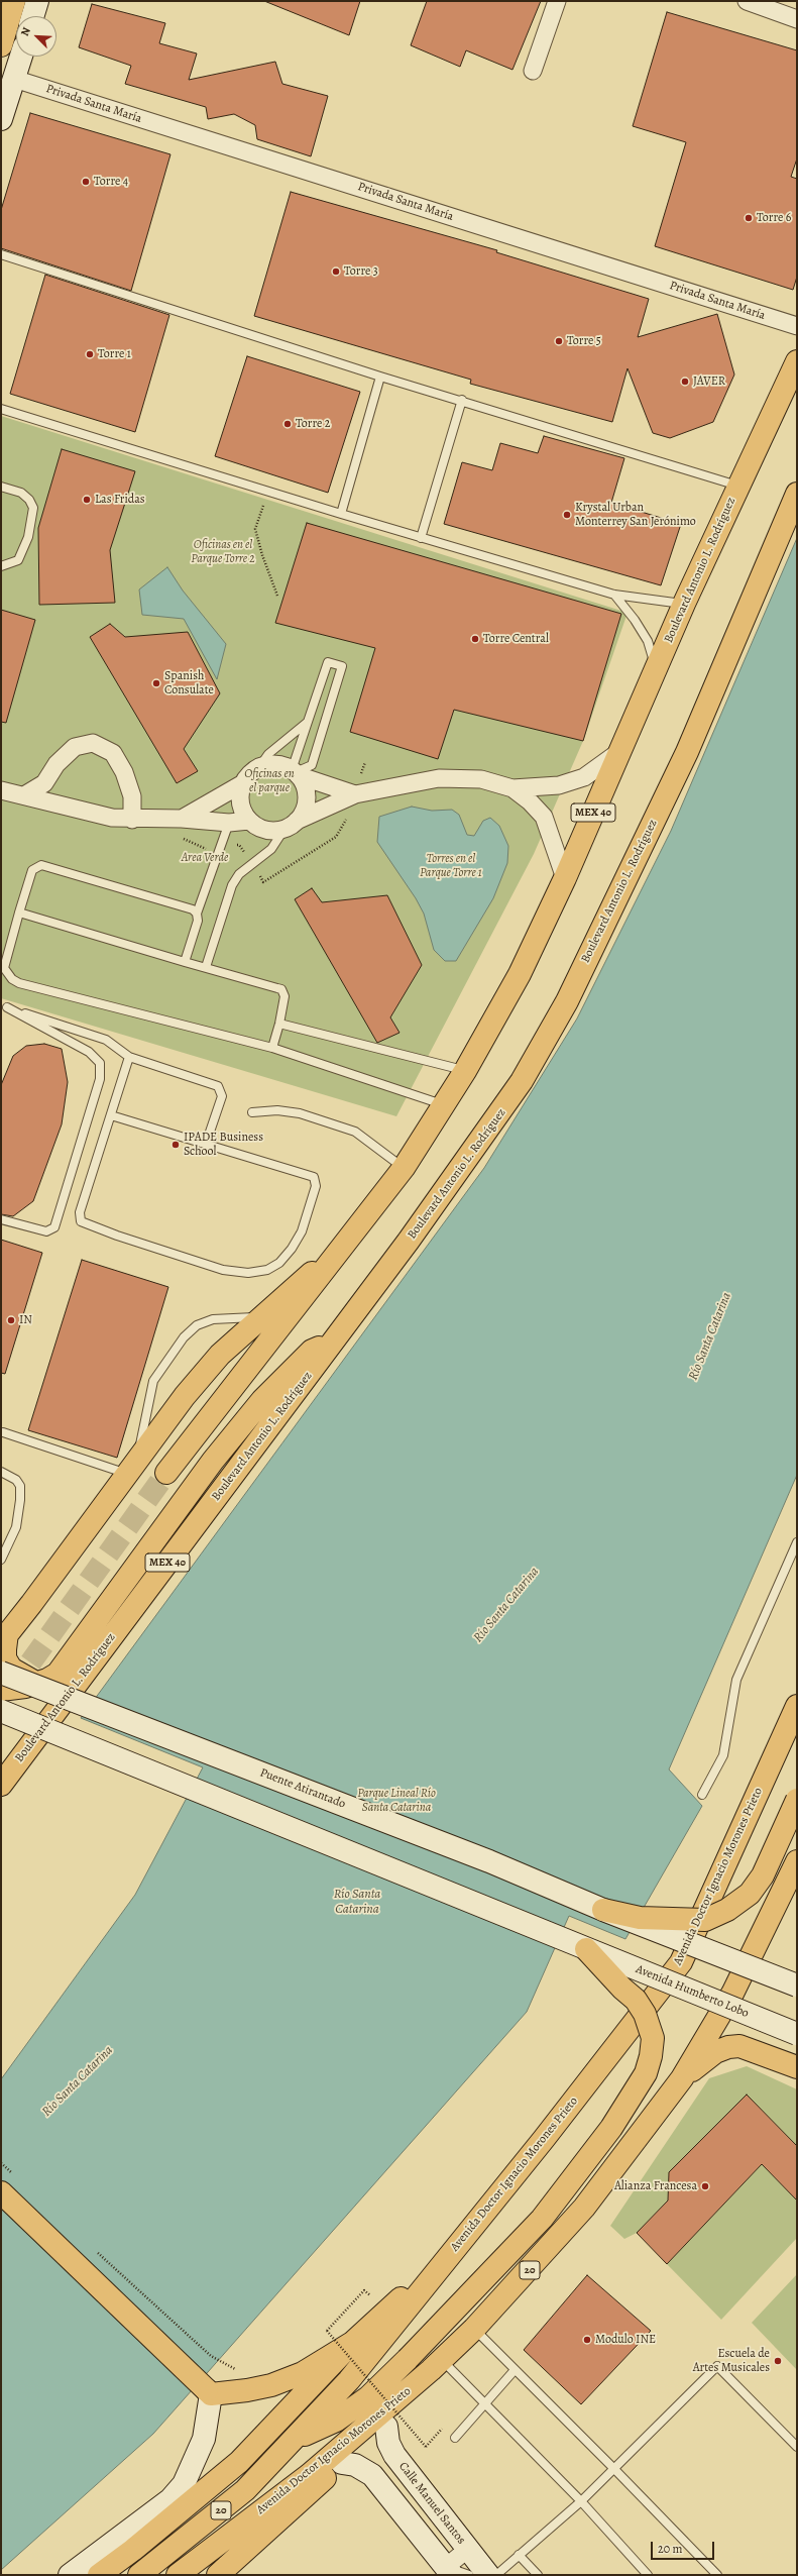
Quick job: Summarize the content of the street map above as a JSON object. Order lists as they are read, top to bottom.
{
  "streets": {
    "main road": [
      "Boulevard Antonio L. Rodríguez",
      "MEX 40",
      "Puente Atirantado",
      "Avenida Doctor Ignacio Morones Prieto",
      "Avenida Humberto Lobo",
      "20",
      "Calle Manuel Santos"
    ],
    "street": ["Privada Santa María"]
  },
  "water": ["Río Santa Catarina"],
  "parks": [
    "Oficinas en el Parque Torre 2",
    "Oficinas en el parque",
    "Area Verde",
    "Torres en el Parque Torre 1",
    "Parque Lineal Río Santa Catarina"
  ],
  "places": [
    "Torre 4",
    "Torre 6",
    "Torre 3",
    "Torre 5",
    "Torre 1",
    "JAVER",
    "Torre 2",
    "Las Fridas",
    "Krystal Urban Monterrey San Jerónimo",
    "Torre Central",
    "Spanish Consulate",
    "IPADE Business School",
    "IN",
    "Alianza Francesa",
    "Modulo INE",
    "Escuela de Artes Musicales"
  ],
  "scale_bar": "20 m",
  "north": "top left"
}
